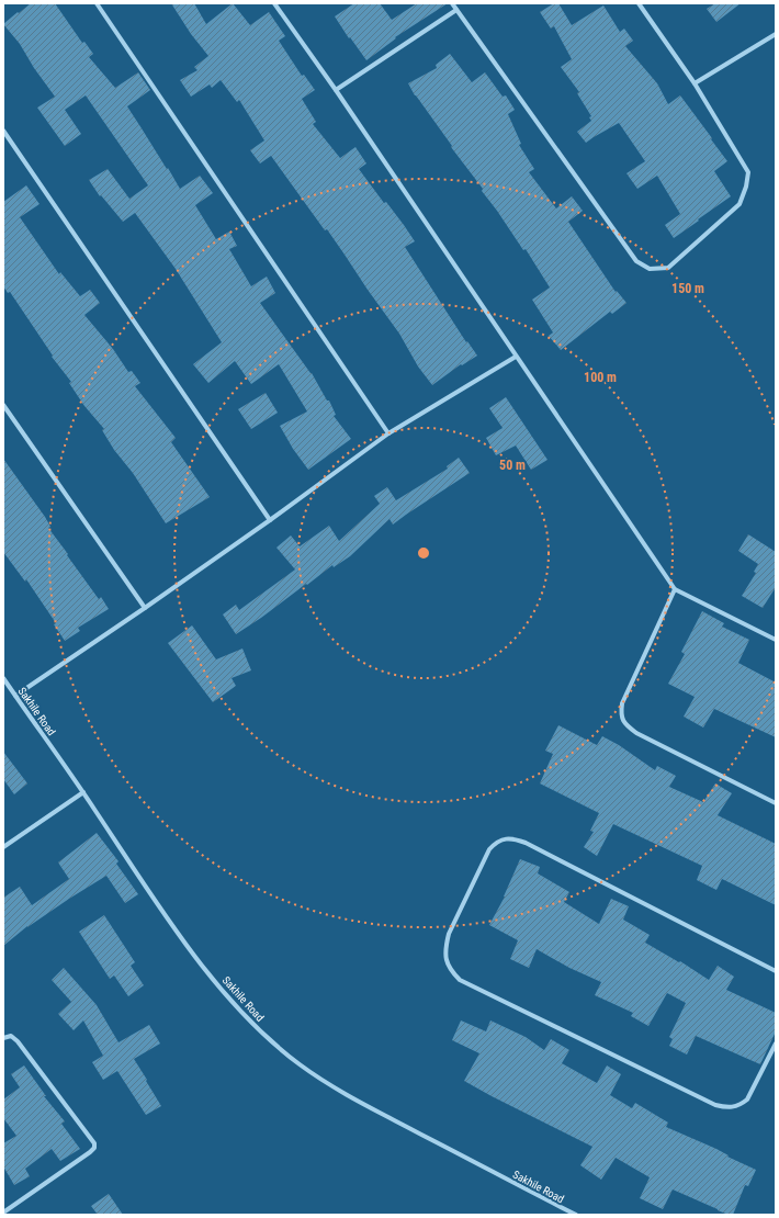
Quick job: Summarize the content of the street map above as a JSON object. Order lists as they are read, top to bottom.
{
  "streets": {
    "street": ["Sakhile Road"]
  },
  "rings": ["150 m", "100 m", "50 m"]
}
